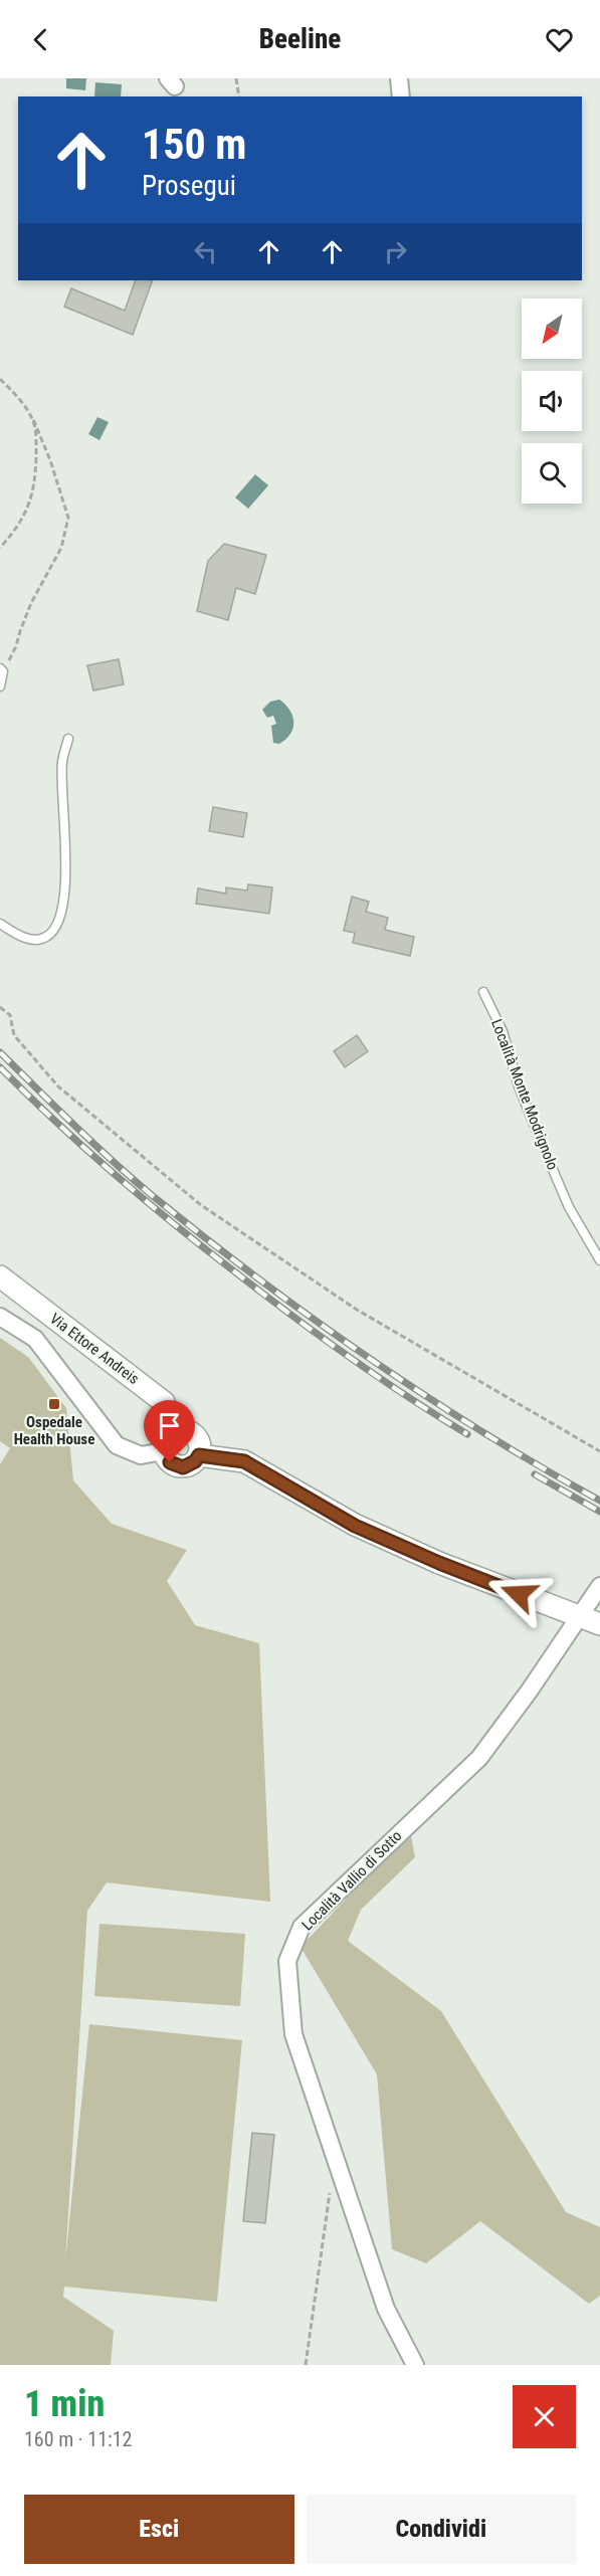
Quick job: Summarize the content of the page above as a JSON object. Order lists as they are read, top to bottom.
{
  "streets": {
    "street": ["Via Ettore Andreis", "Località Vallio di Sotto"],
    "lane": ["Località Monte Modrignolo"]
  },
  "places": {
    "transit": ["Ospedale Health House"]
  },
  "north": "bottom left",
  "page": {
    "header": "Beeline",
    "turn": ["150 m", "Prosegui"],
    "heading": ["1 min", "160 m · 11:12"],
    "buttons": ["Esci", "Condividi"]
  }
}
